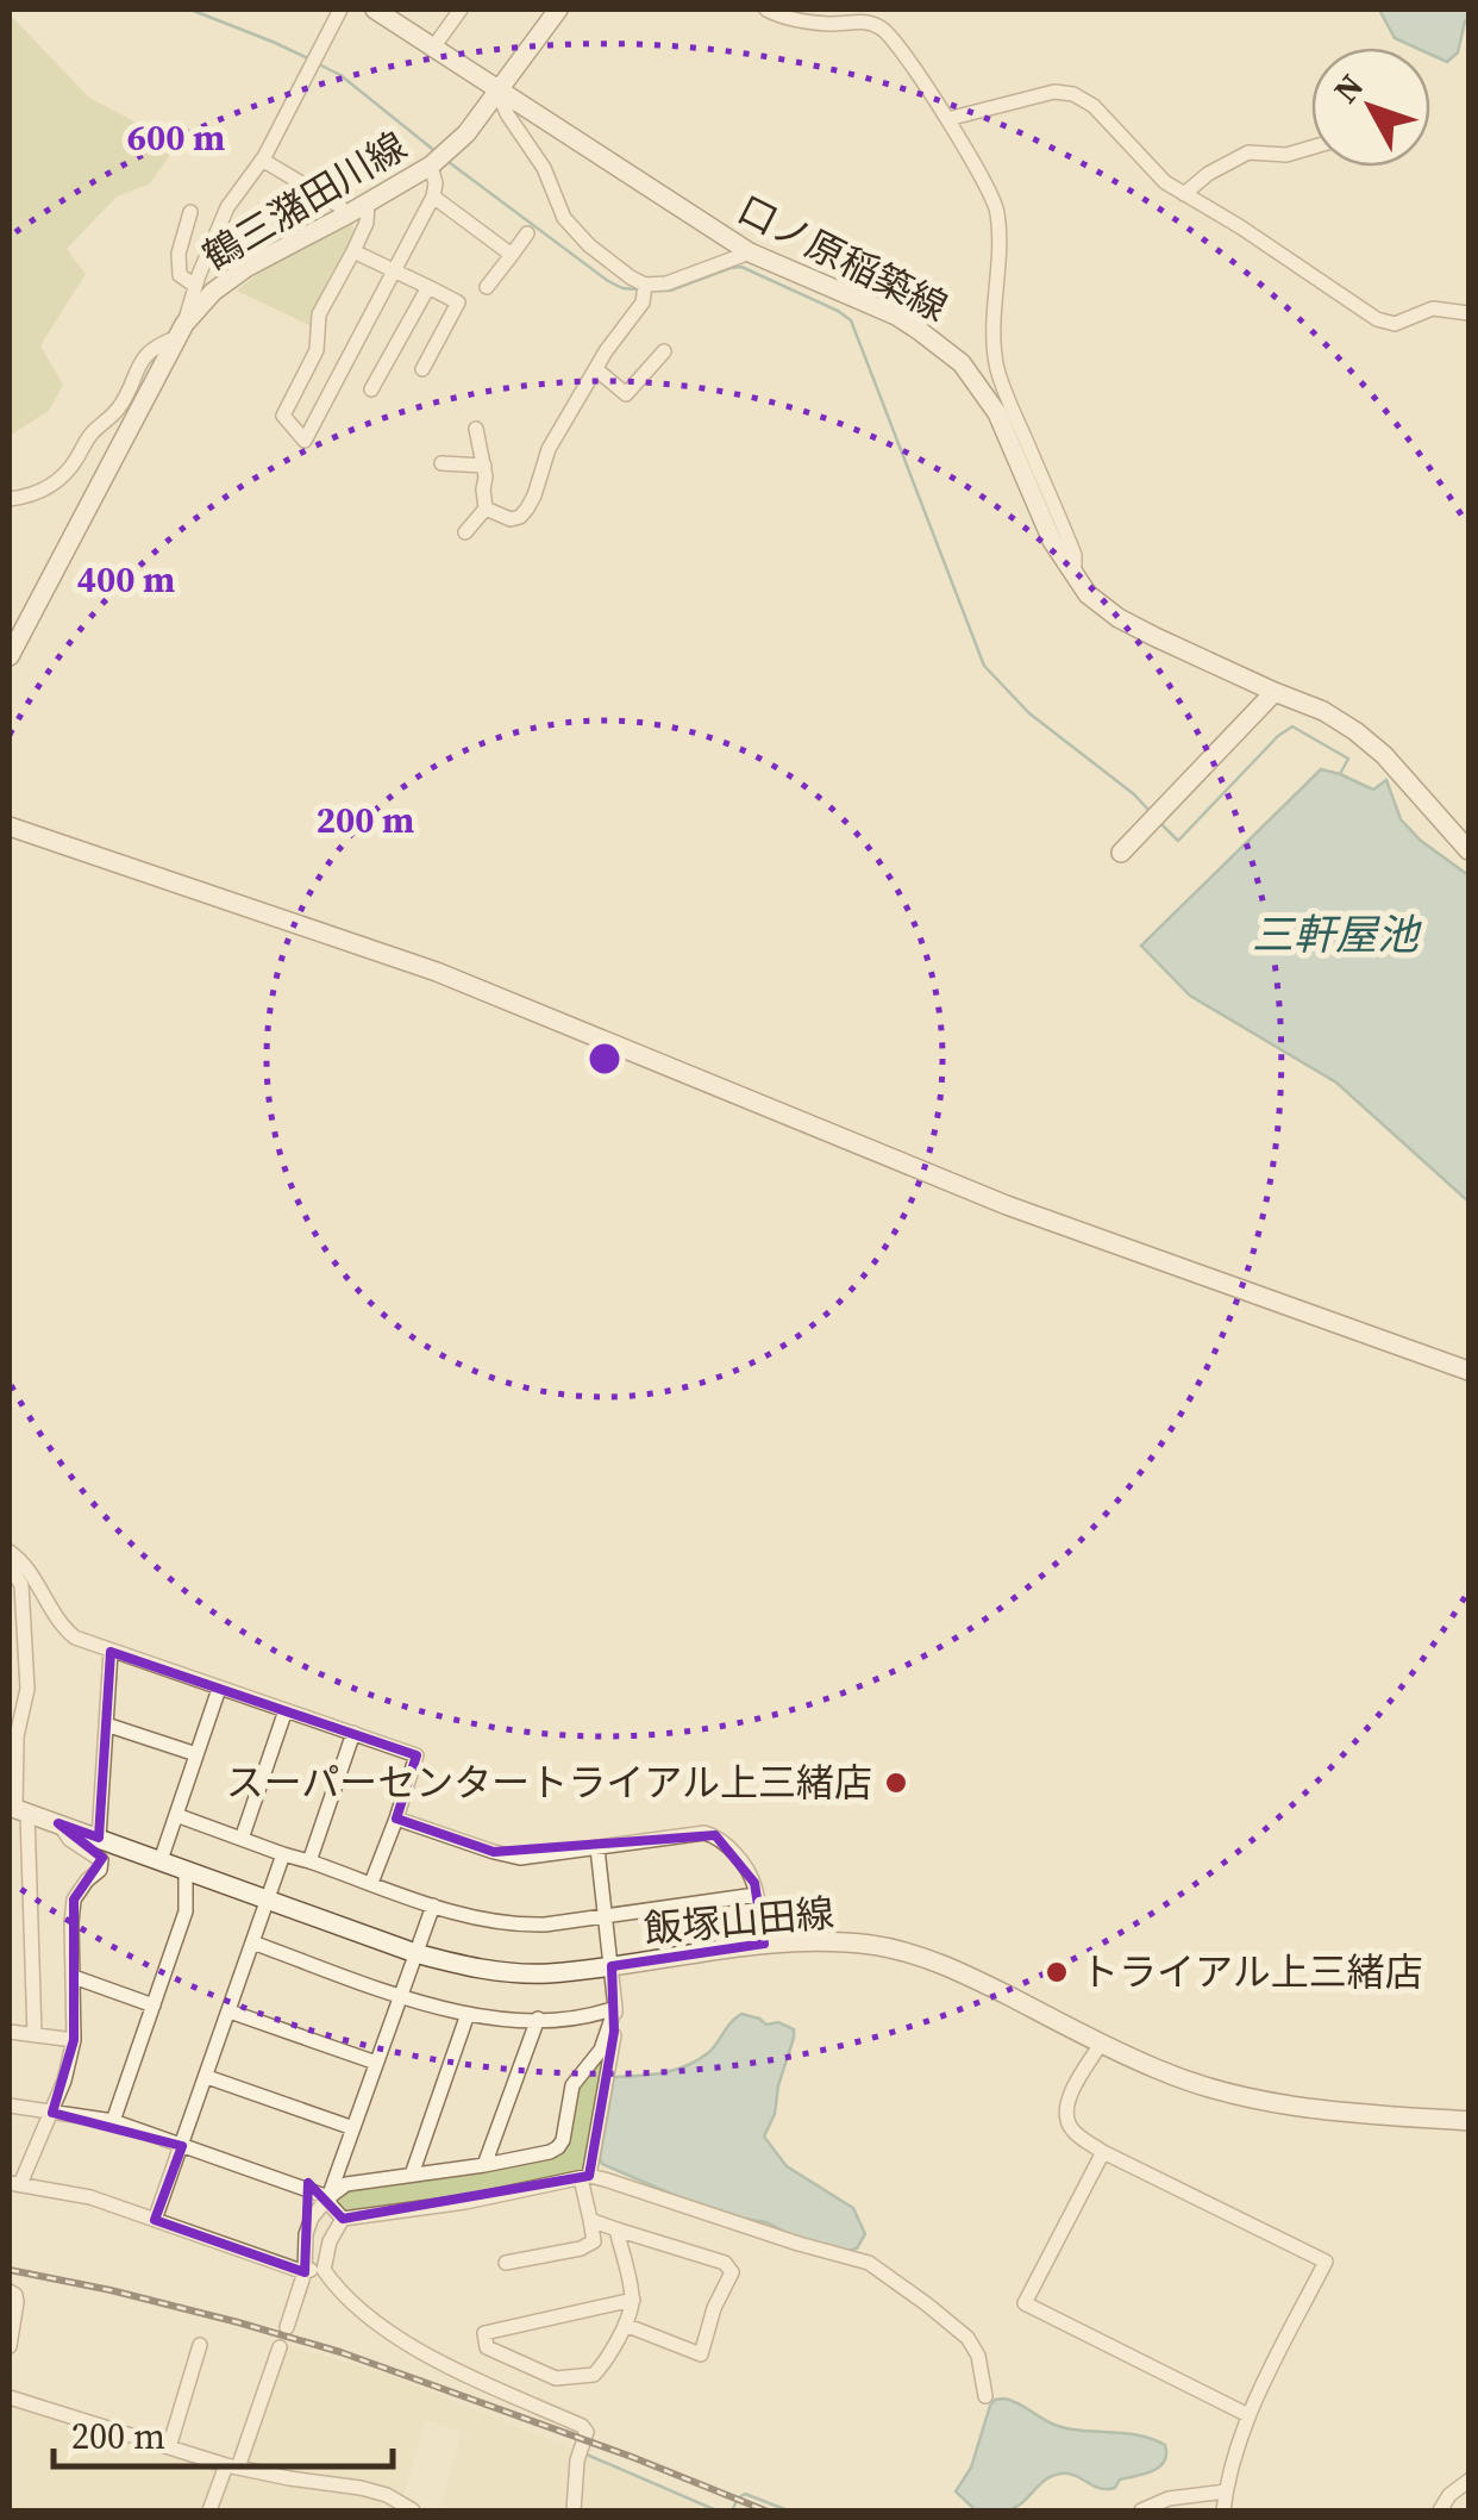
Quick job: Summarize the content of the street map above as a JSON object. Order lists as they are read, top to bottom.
{
  "streets": {
    "main road": ["鶴三潴田川線", "口ノ原稲築線", "飯塚山田線"]
  },
  "crossings": [
    ["鶴三潴田川線", "口ノ原稲築線"]
  ],
  "water": ["三軒屋池"],
  "places": ["スーパーセンタートライアル上三緒店", "トライアル上三緒店"],
  "scale_bar": "200 m",
  "north": "top left",
  "rings": ["600 m", "400 m", "200 m"]
}
